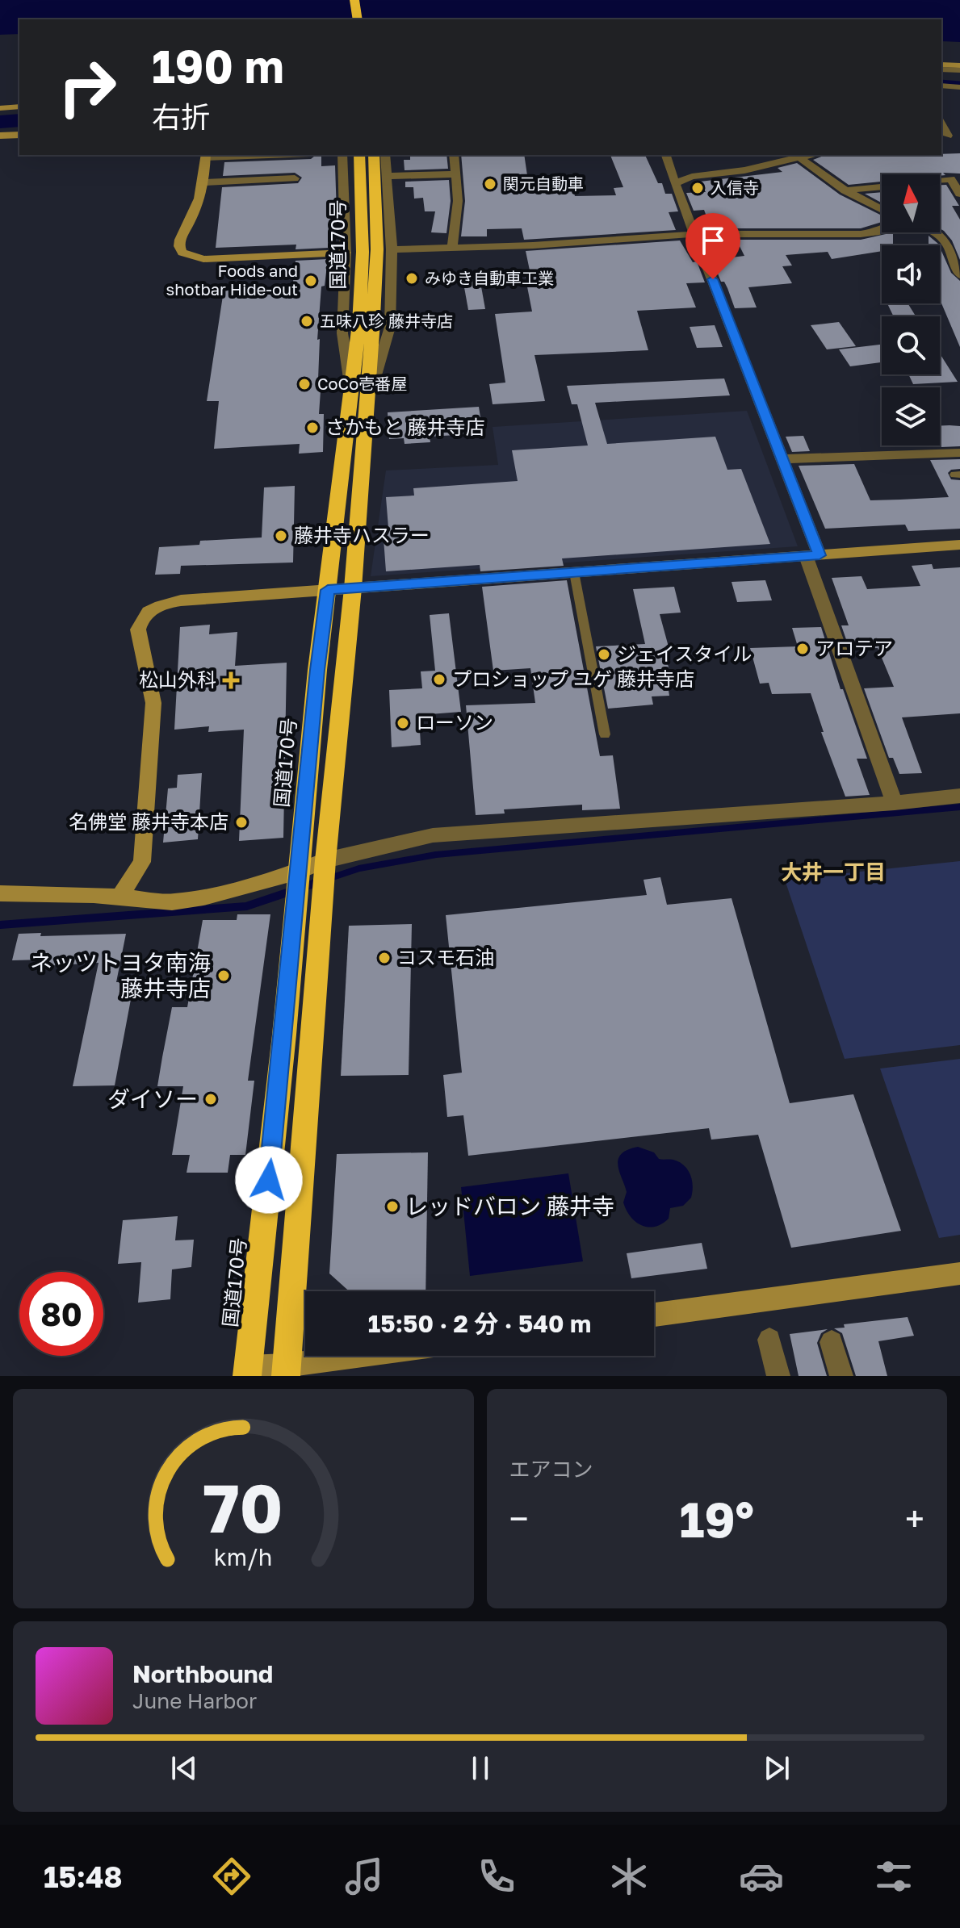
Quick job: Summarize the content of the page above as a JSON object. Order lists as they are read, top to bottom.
{
  "streets": {
    "highway": ["国道170号"]
  },
  "districts": ["大井一丁目"],
  "places": {
    "other": [
      "関元自動車",
      "入信寺",
      "みゆき自動車工業",
      "Foods and shotbar Hide-out",
      "五味八珍 藤井寺店",
      "CoCo壱番屋",
      "さかもと 藤井寺店",
      "藤井寺ハスラー",
      "アロテア",
      "ジェイスタイル",
      "プロショップ ユゲ 藤井寺店",
      "ローソン",
      "名佛堂 藤井寺本店",
      "コスモ石油",
      "ネッツトヨタ南海 藤井寺店",
      "ダイソー",
      "レッドバロン 藤井寺"
    ],
    "health": ["松山外科"]
  },
  "north": "top",
  "page": {
    "turn": ["190 m", "右折"],
    "limit": "80",
    "trip": "15:50 · 2 分 · 540 m",
    "tile": "エアコン",
    "heat": ["−", "19°", "+"],
    "song": ["Northbound", "June Harbor"],
    "tabs": "15:48",
    "gauge": ["70", "km/h"]
  }
}
